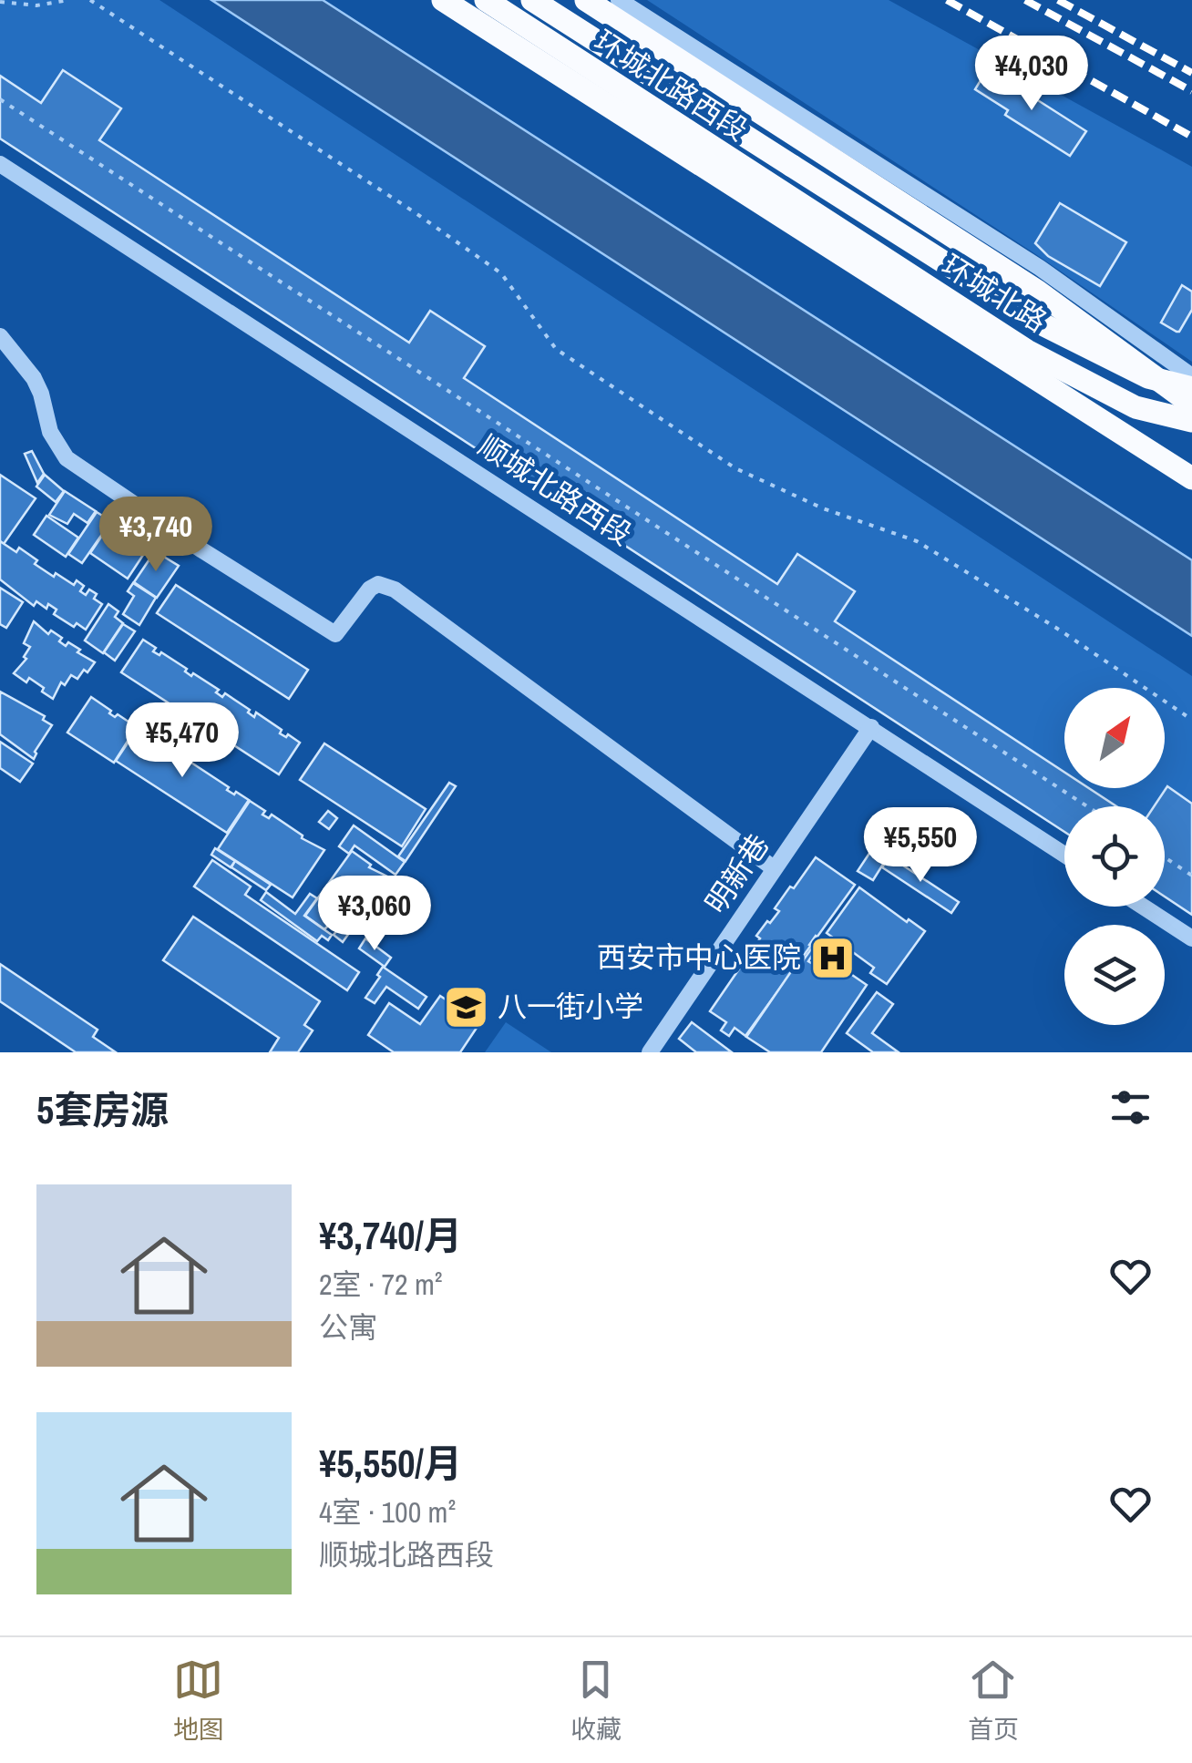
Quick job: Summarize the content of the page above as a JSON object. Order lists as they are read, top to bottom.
{
  "streets": {
    "main road": ["环城北路西段", "环城北路"],
    "street": ["顺城北路西段", "明新巷"]
  },
  "crossings": [
    ["环城北路西段", "环城北路"],
    ["顺城北路西段", "明新巷"]
  ],
  "places": {
    "hospital": ["西安市中心医院"],
    "school or university": ["八一街小学"]
  },
  "north": "top right",
  "page": {
    "price": [
      "¥4,030",
      "¥3,740",
      "¥5,470",
      "¥5,550",
      "¥3,060"
    ],
    "heading": "5套房源",
    "list": [
      {
        "name": "¥3,740/月",
        "note": "2室 · 72 m² · 公寓"
      },
      {
        "name": "¥5,550/月",
        "note": "4室 · 100 m² · 顺城北路西段"
      }
    ],
    "tabs": ["地图", "收藏", "首页"]
  }
}
